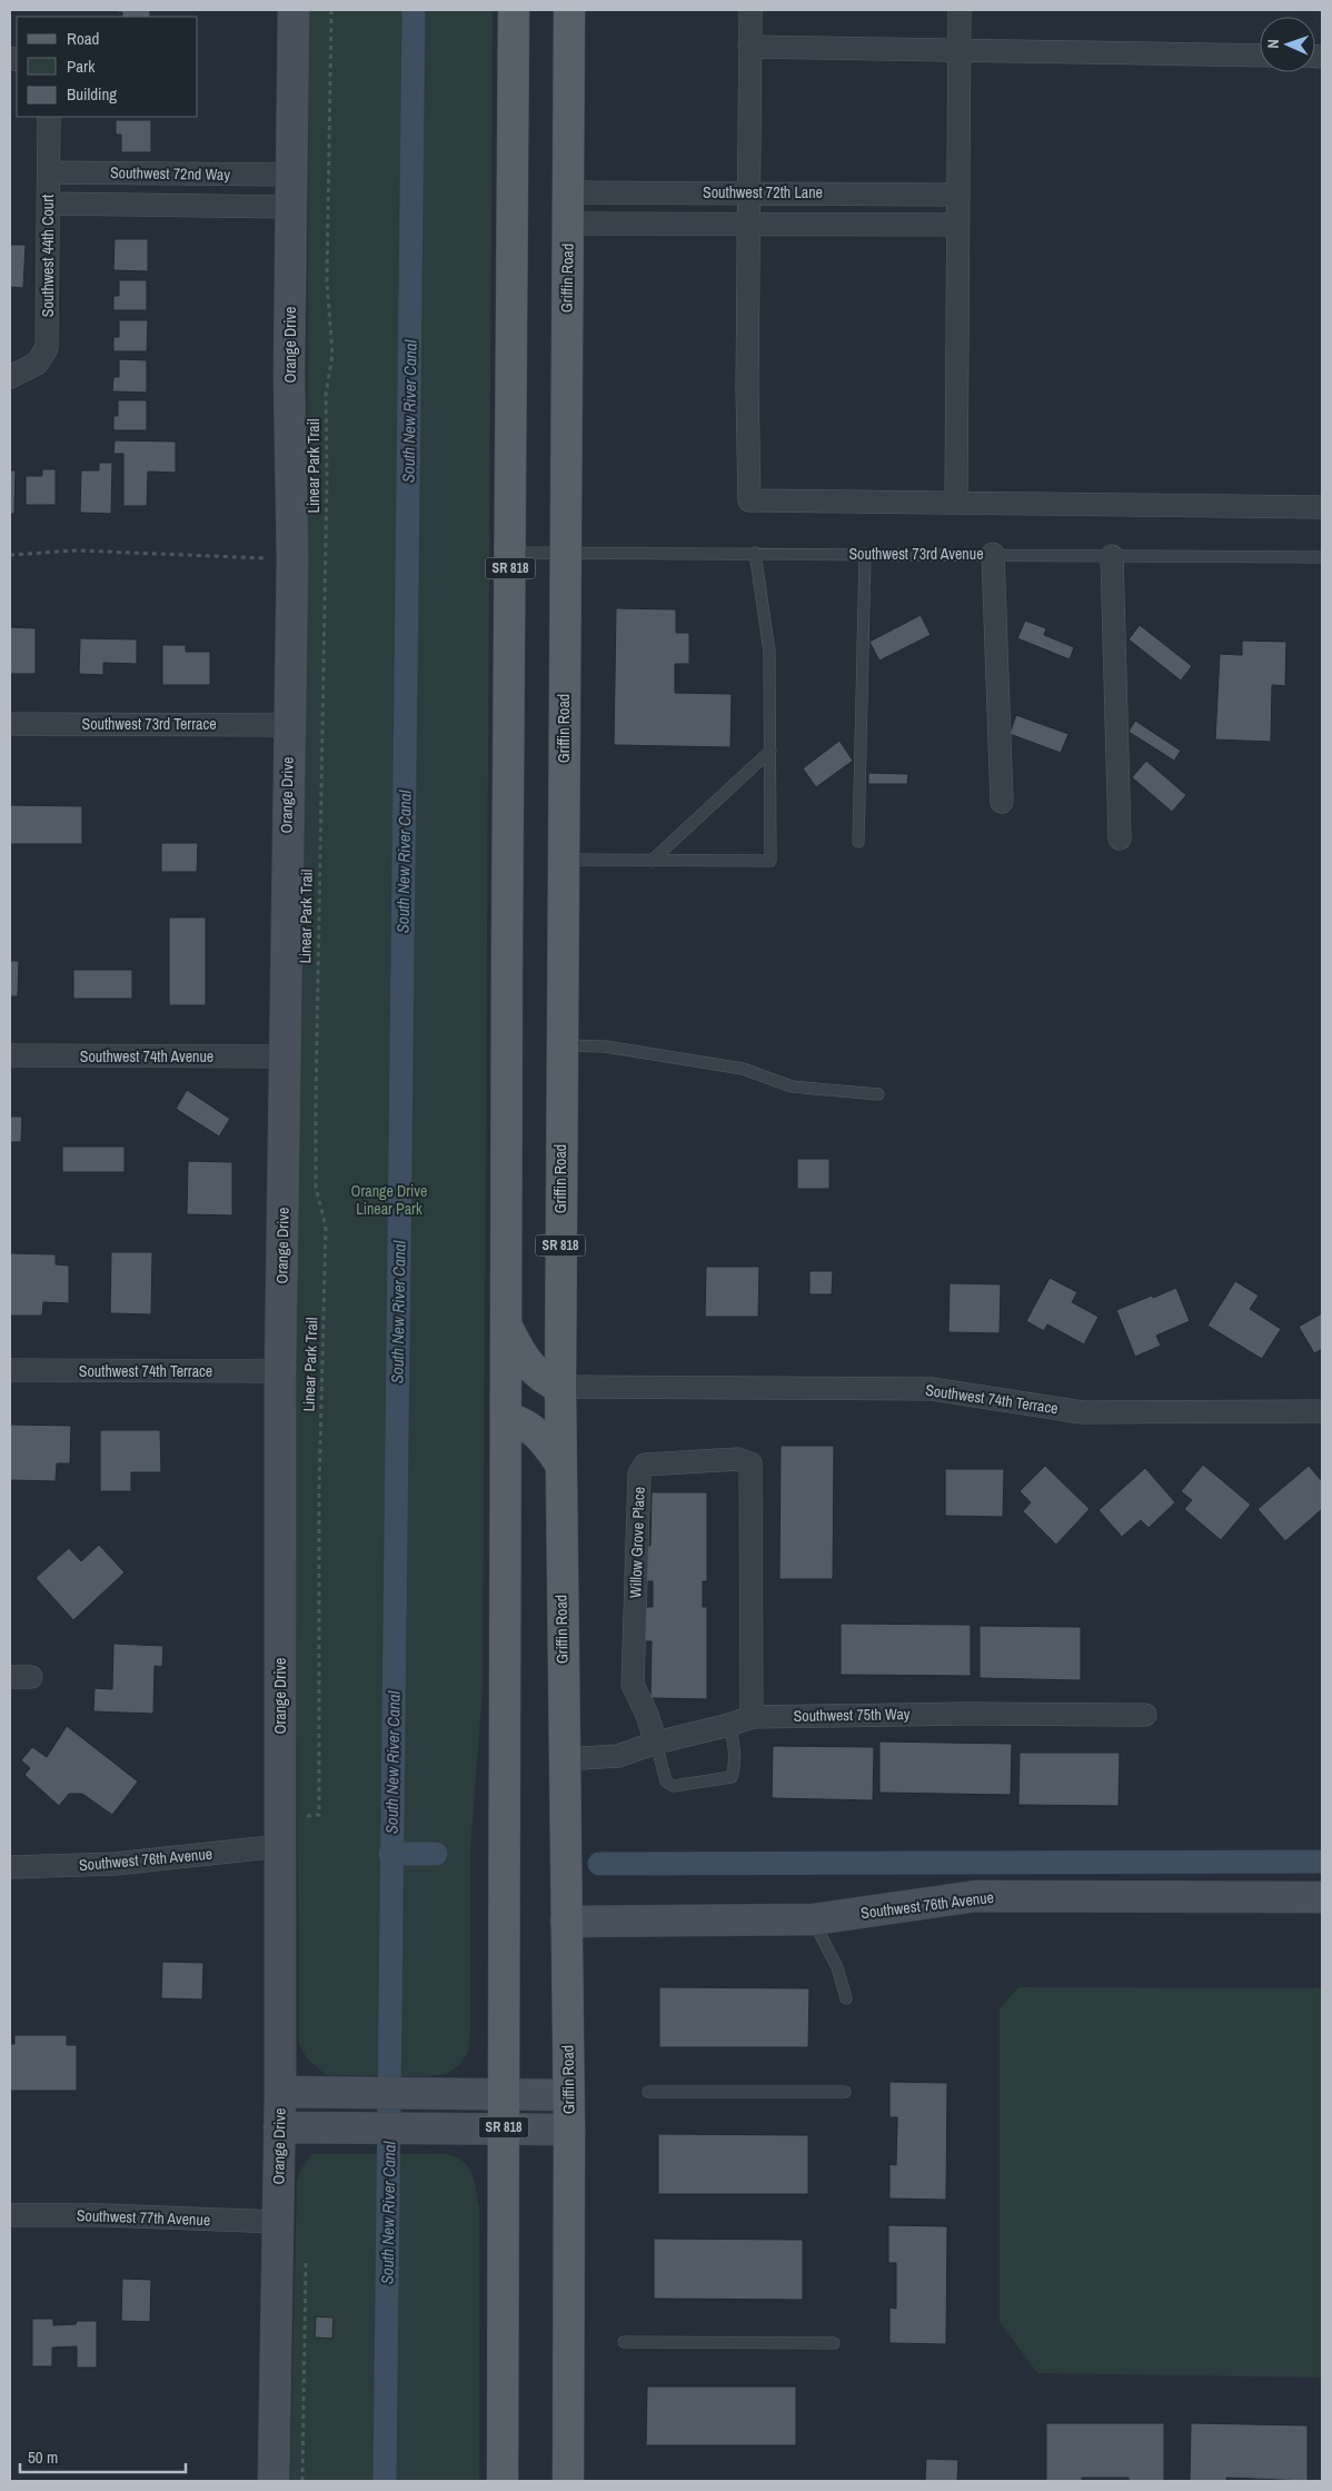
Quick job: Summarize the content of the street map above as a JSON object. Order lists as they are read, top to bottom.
{
  "streets": {
    "main road": ["Griffin Road", "SR 818"],
    "street": [
      "Southwest 72nd Way",
      "Southwest 72th Lane",
      "Southwest 44th Court",
      "Orange Drive",
      "Southwest 73rd Terrace",
      "Southwest 74th Avenue",
      "Southwest 74th Terrace",
      "Willow Grove Place",
      "Southwest 75th Way",
      "Southwest 76th Avenue",
      "Southwest 77th Avenue"
    ],
    "lane": ["Southwest 73rd Avenue"],
    "path": ["Linear Park Trail"]
  },
  "crossings": [
    ["Southwest 72nd Way", "Southwest 44th Court"],
    ["Southwest 72nd Way", "Orange Drive"],
    ["Southwest 72th Lane", "Griffin Road"],
    ["Griffin Road", "Southwest 73rd Avenue"],
    ["Griffin Road", "Southwest 74th Terrace"],
    ["Griffin Road", "Southwest 75th Way"],
    ["Griffin Road", "Southwest 76th Avenue"],
    ["Orange Drive", "Southwest 73rd Terrace"],
    ["Orange Drive", "Southwest 74th Avenue"],
    ["Orange Drive", "Southwest 74th Terrace"],
    ["Orange Drive", "Southwest 76th Avenue"],
    ["Orange Drive", "Southwest 77th Avenue"],
    ["Southwest 73rd Avenue", "SR 818"],
    ["Willow Grove Place", "Southwest 75th Way"]
  ],
  "water": ["South New River Canal"],
  "parks": ["Orange Drive Linear Park"],
  "legend": ["Road", "Park", "Building"],
  "scale_bar": "50 m",
  "north": "left"
}
